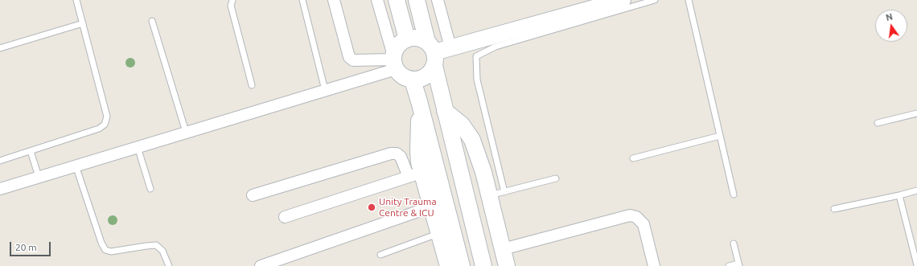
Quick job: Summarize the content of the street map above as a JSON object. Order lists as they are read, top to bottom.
{
  "places": ["Unity Trauma Centre & ICU"],
  "scale_bar": "20 m",
  "north": "top"
}
